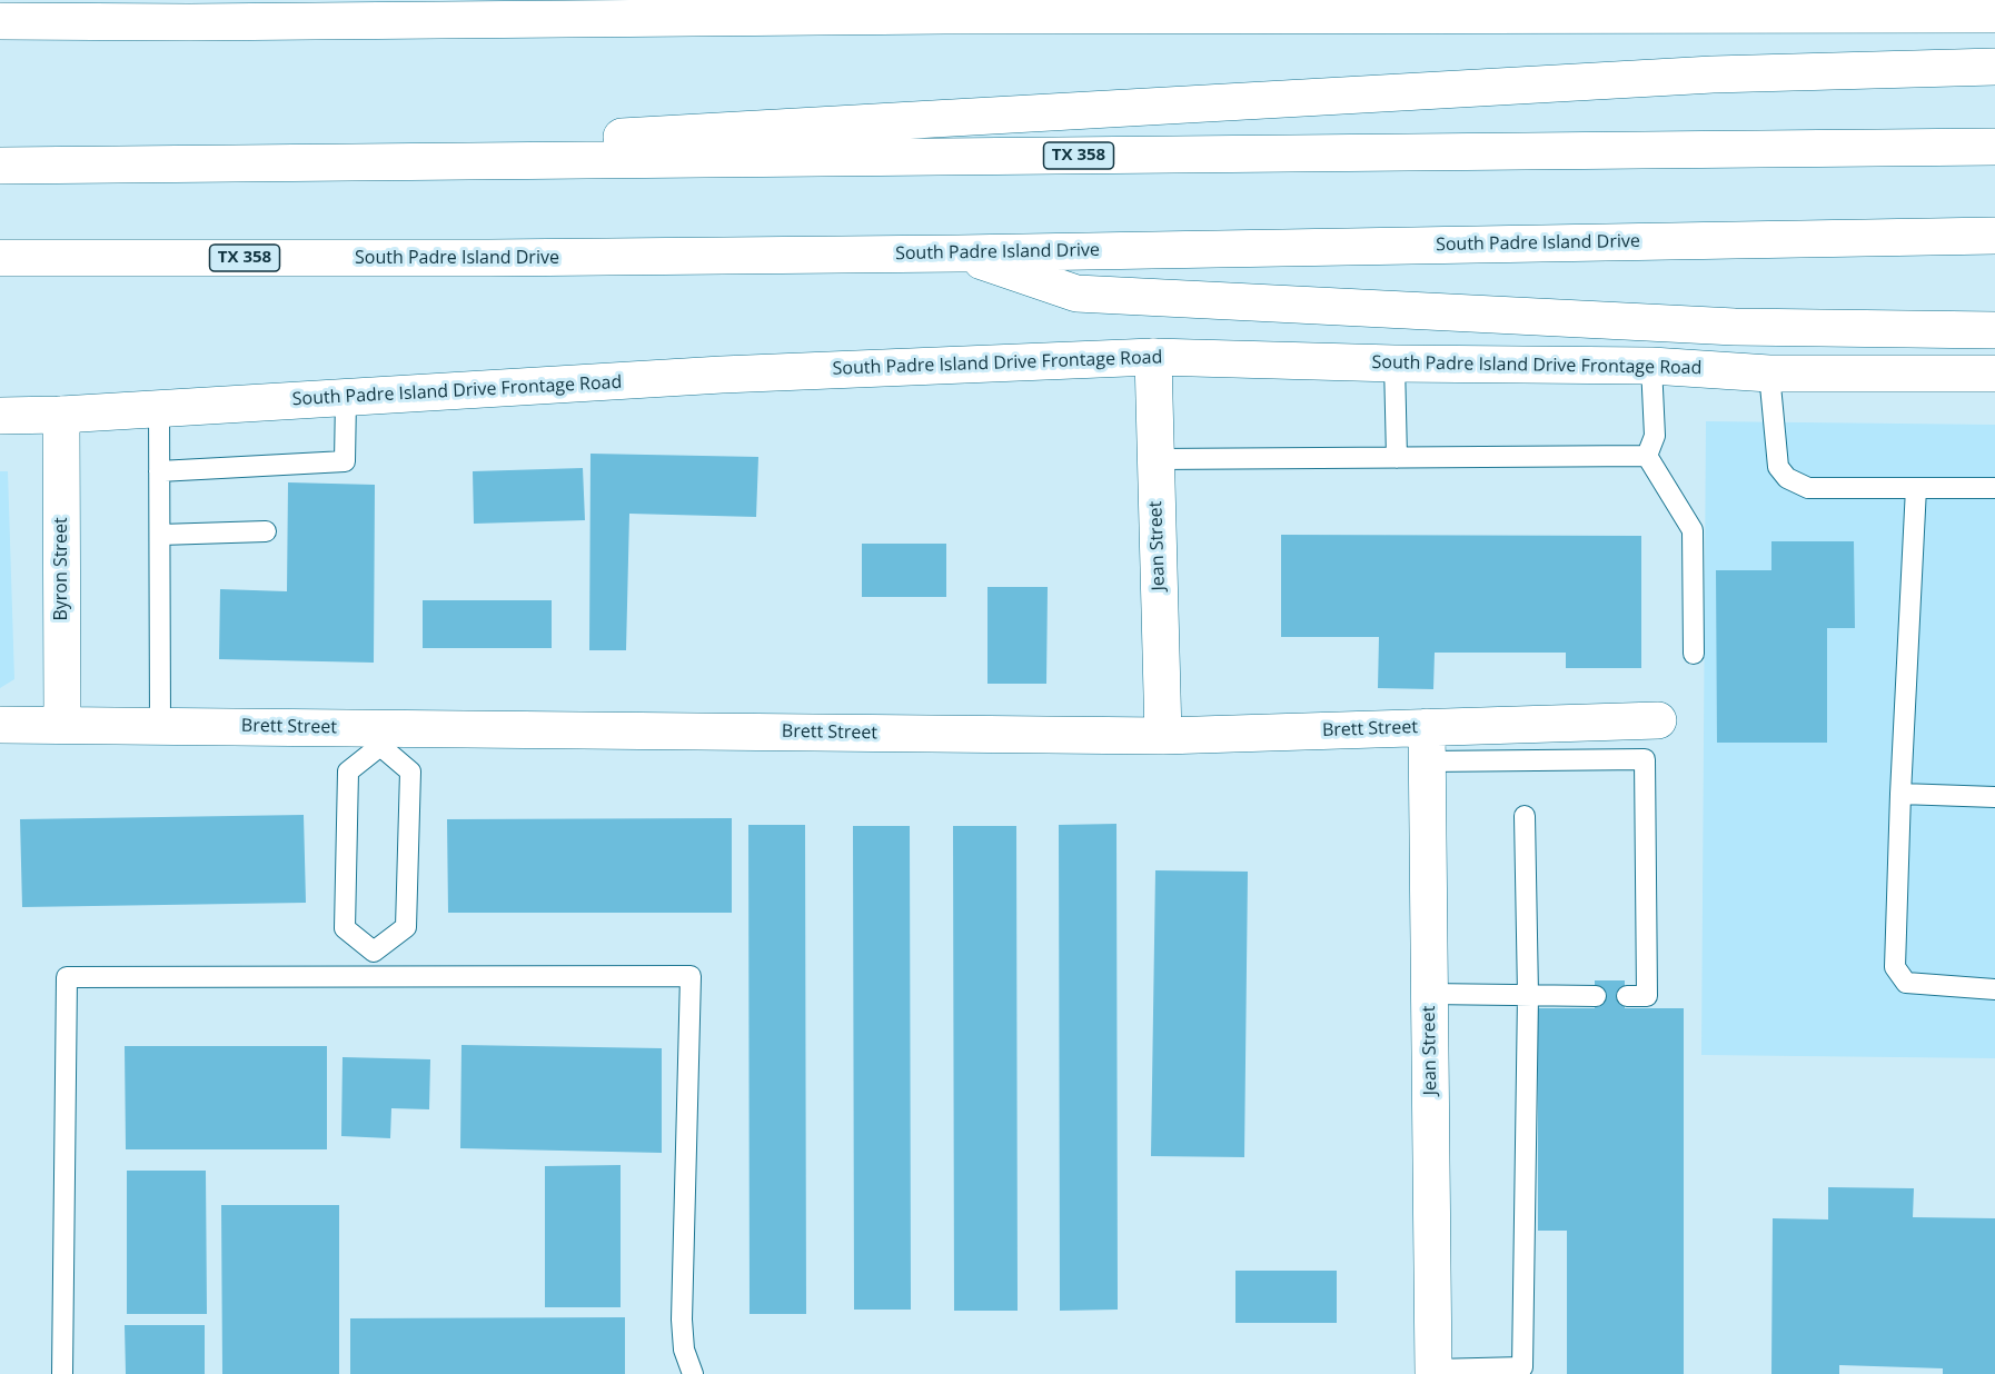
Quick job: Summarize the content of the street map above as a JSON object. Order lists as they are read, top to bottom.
{
  "streets": {
    "main road": [
      "TX 358",
      "South Padre Island Drive",
      "South Padre Island Drive Frontage Road",
      "Jean Street",
      "Byron Street",
      "Brett Street"
    ]
  },
  "crossings": [
    ["South Padre Island Drive Frontage Road", "Jean Street"],
    ["South Padre Island Drive Frontage Road", "Byron Street"],
    ["Jean Street", "Brett Street"],
    ["Byron Street", "Brett Street"]
  ]
}
